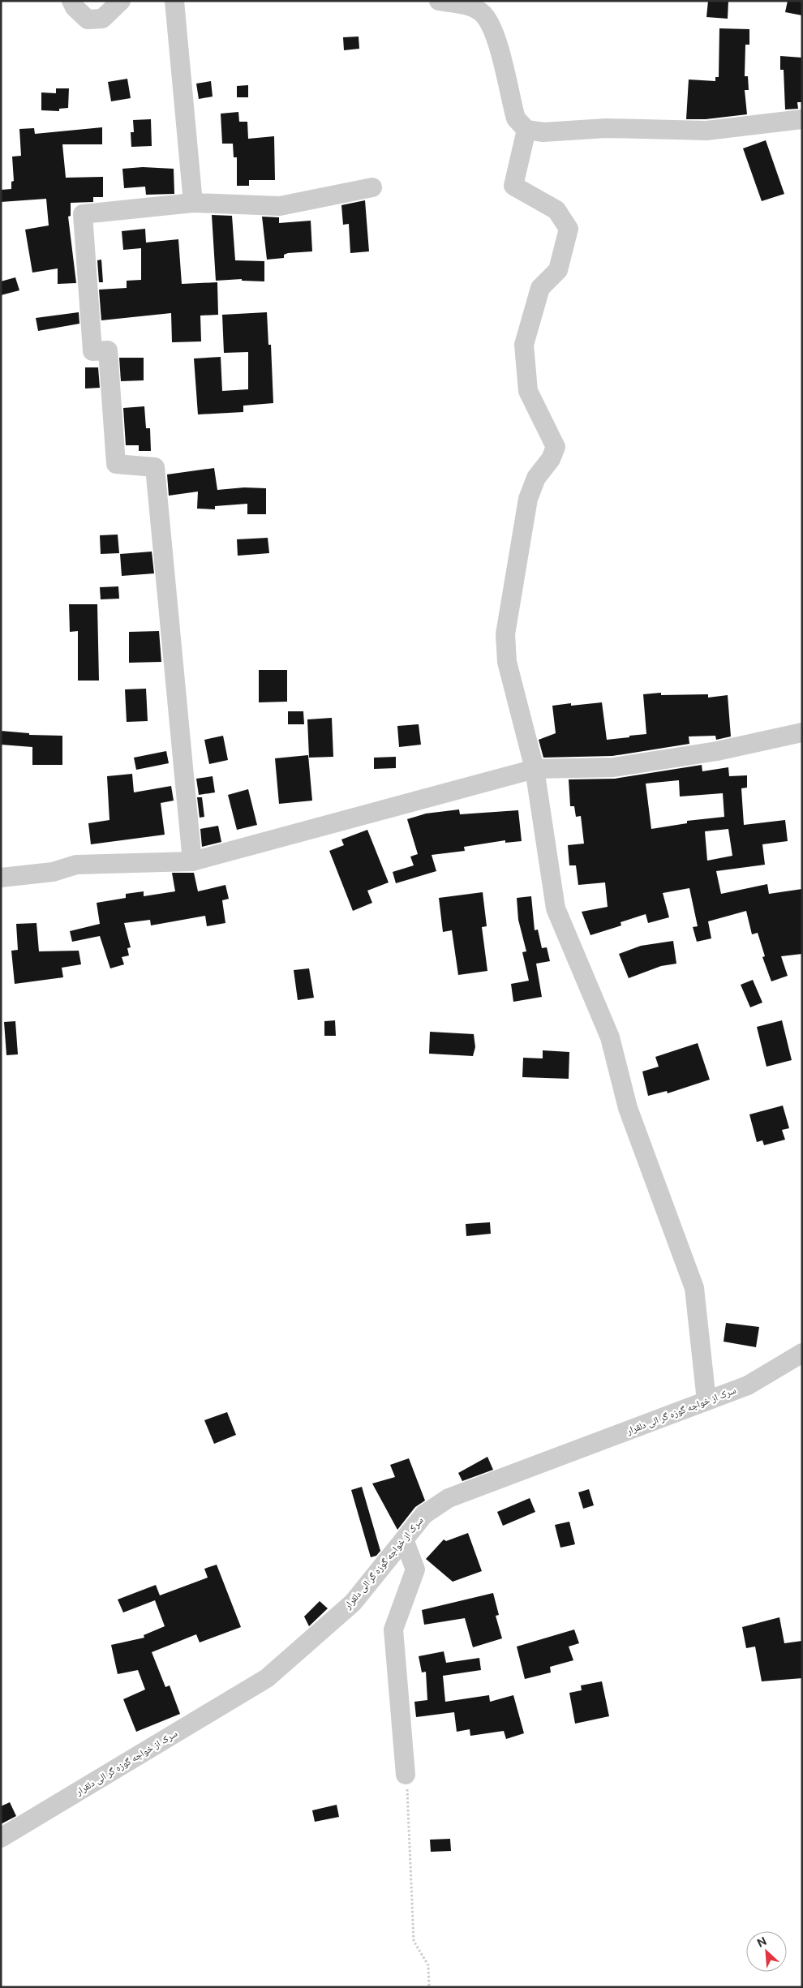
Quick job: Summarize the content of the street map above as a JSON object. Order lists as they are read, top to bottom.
{
  "streets": {
    "street": ["سرک از خواجه گوزه گر الی دلقرار"]
  },
  "north": "top left"
}
